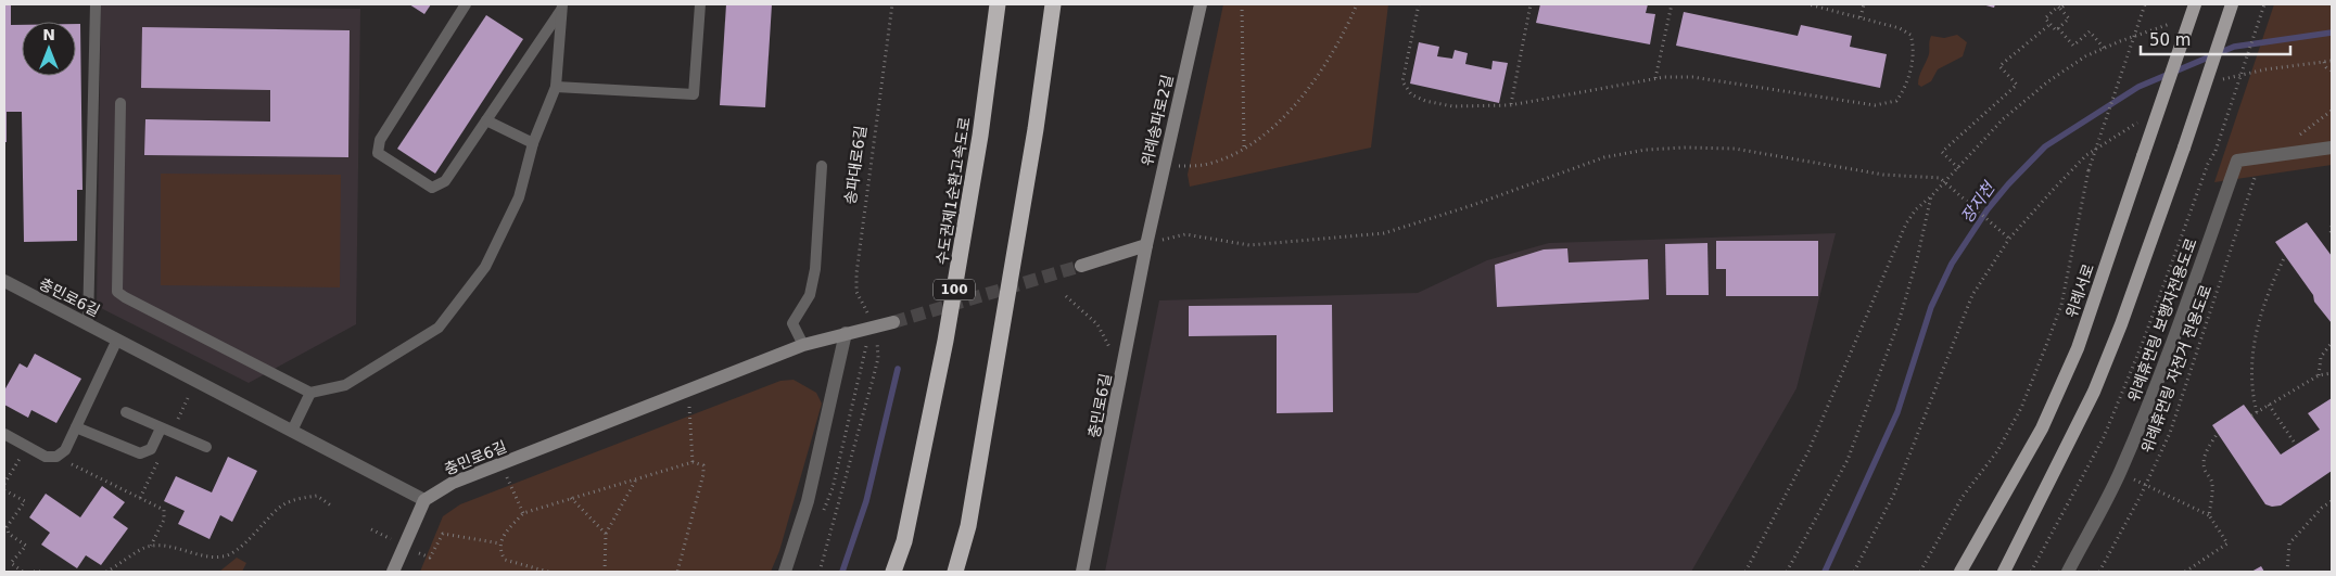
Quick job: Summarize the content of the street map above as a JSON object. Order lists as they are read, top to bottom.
{
  "streets": {
    "highway": ["수도권제1순환고속도로", "100"],
    "main road": ["위례서로"],
    "street": ["위례송파로2길", "충민로6길", "위례휴먼링 보행자전용도로"],
    "path": ["송파대로6길", "위례휴먼링 자전거 전용도로"]
  },
  "crossings": [
    ["위례송파로2길", "충민로6길"],
    ["송파대로6길", "충민로6길"]
  ],
  "water": ["장지천"],
  "scale_bar": "50 m",
  "north": "top"
}
